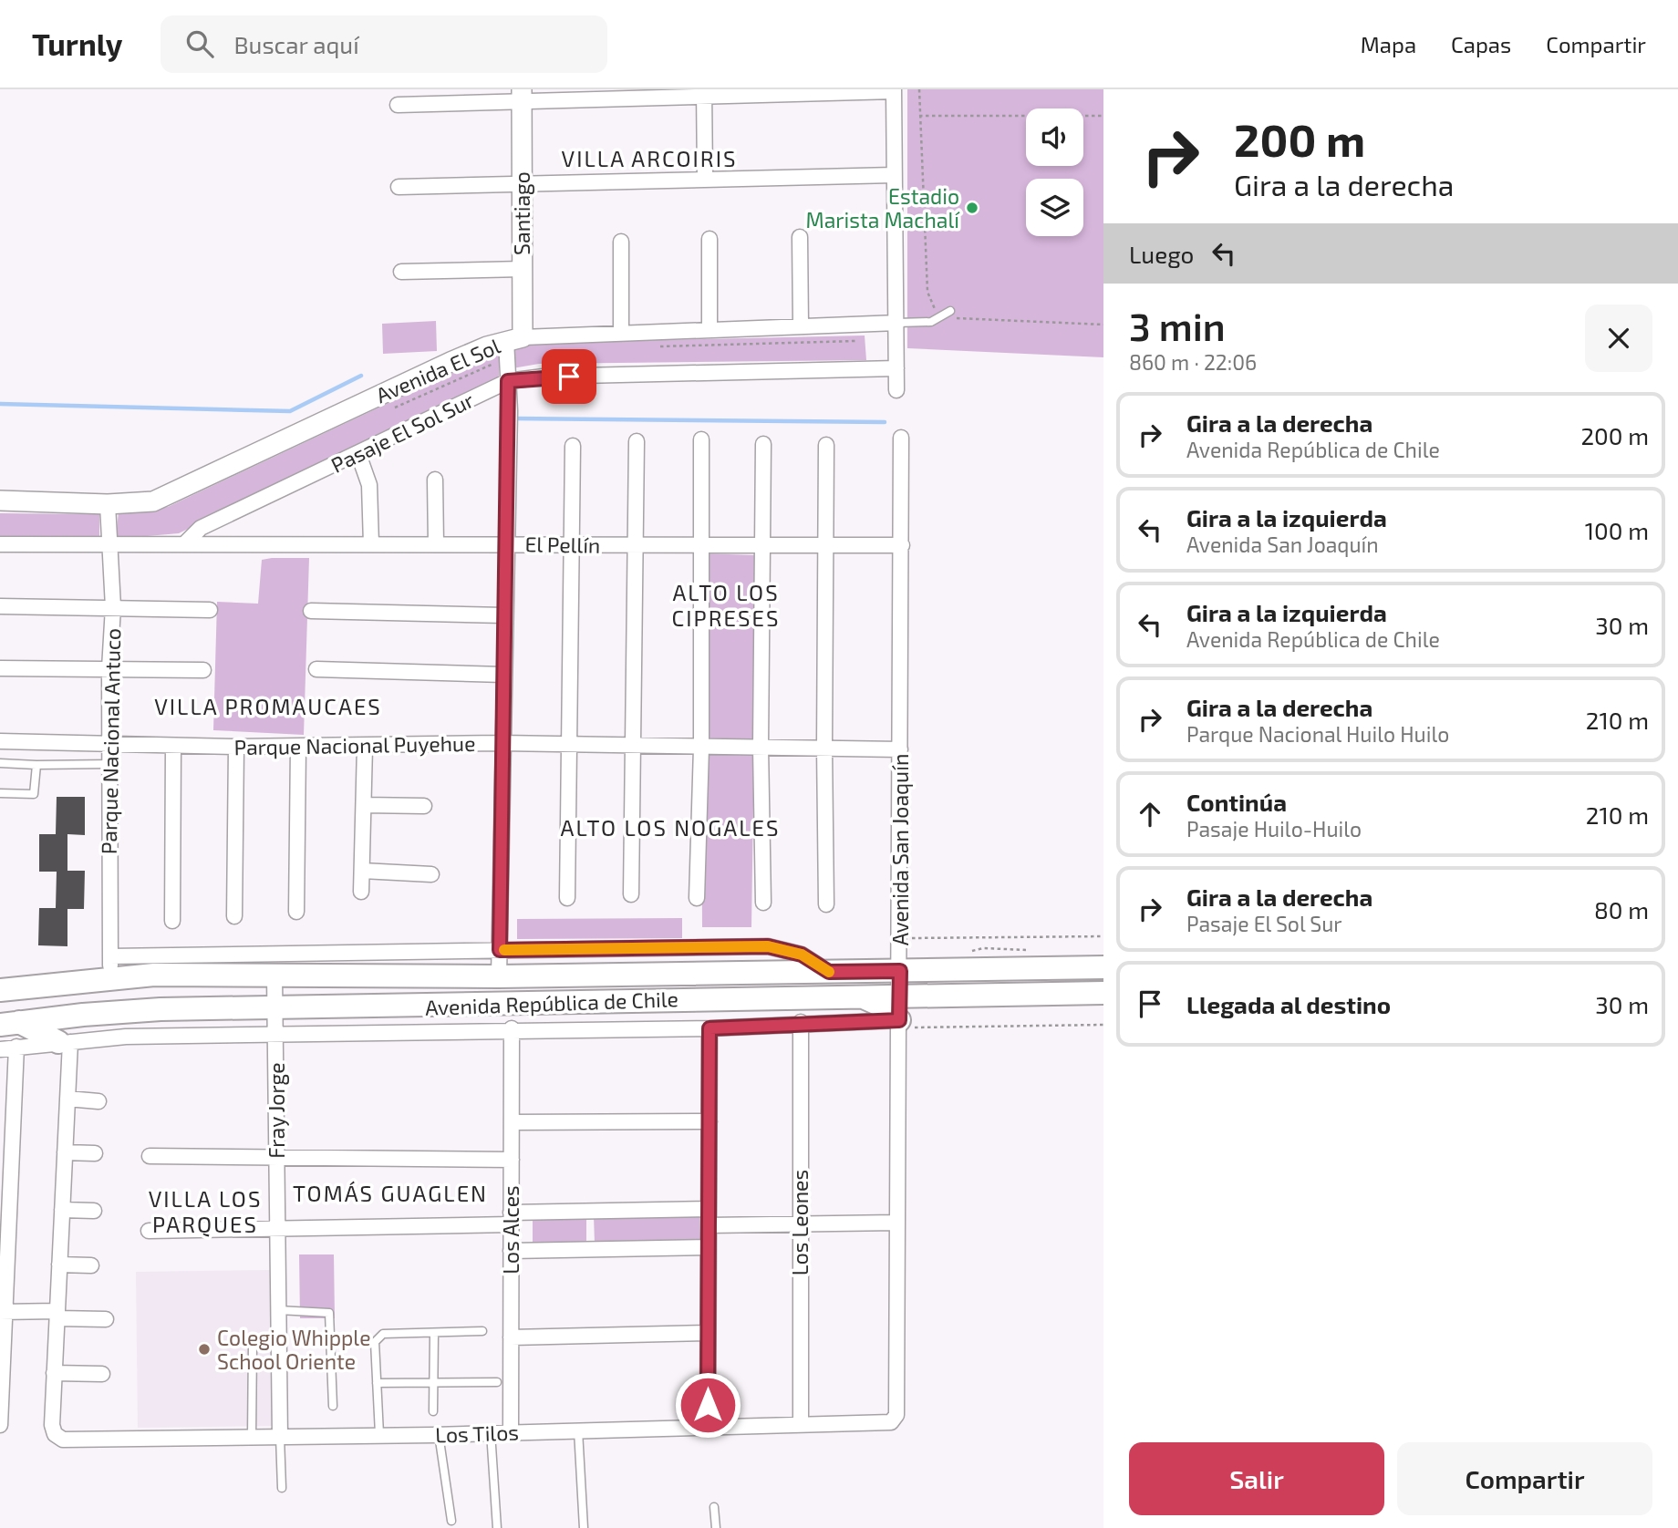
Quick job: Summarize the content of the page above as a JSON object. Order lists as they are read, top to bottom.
{
  "streets": {
    "main road": ["Avenida República de Chile"],
    "street": [
      "Santiago",
      "Avenida El Sol",
      "Pasaje El Sol Sur",
      "El Pellín",
      "Parque Nacional Antuco",
      "Parque Nacional Puyehue",
      "Avenida San Joaquín",
      "Fray Jorge",
      "Los Leones",
      "Los Alces",
      "Los Tilos"
    ]
  },
  "crossings": [
    ["Santiago", "Avenida El Sol"],
    ["Avenida El Sol", "Parque Nacional Antuco"],
    ["Pasaje El Sol Sur", "El Pellín"],
    ["El Pellín", "Avenida San Joaquín"],
    ["Parque Nacional Antuco", "Parque Nacional Puyehue"],
    ["Parque Nacional Antuco", "Avenida República de Chile"],
    ["Parque Nacional Puyehue", "Avenida San Joaquín"],
    ["Avenida San Joaquín", "Avenida República de Chile"],
    ["Avenida San Joaquín", "Los Tilos"],
    ["Avenida República de Chile", "Fray Jorge"],
    ["Avenida República de Chile", "Los Leones"],
    ["Avenida República de Chile", "Los Alces"],
    ["Fray Jorge", "Los Tilos"],
    ["Los Leones", "Los Tilos"],
    ["Los Alces", "Los Tilos"]
  ],
  "districts": [
    "VILLA ARCOIRIS",
    "ALTO LOS CIPRESES",
    "VILLA PROMAUCAES",
    "ALTO LOS NOGALES",
    "TOMÁS GUAGLEN",
    "VILLA LOS PARQUES"
  ],
  "places": ["Estadio Marista Machalí", "Colegio Whipple School Oriente"],
  "page": {
    "header": "Turnly",
    "search": "Buscar aquí",
    "nav": ["Mapa", "Capas", "Compartir"],
    "turn": ["200 m", "Gira a la derecha"],
    "then": "Luego",
    "heading": ["3 min", "860 m · 22:06"],
    "list": [
      {
        "name": "Gira a la derecha",
        "note": "Avenida República de Chile",
        "value": "200 m"
      },
      {
        "name": "Gira a la izquierda",
        "note": "Avenida San Joaquín",
        "value": "100 m"
      },
      {
        "name": "Gira a la izquierda",
        "note": "Avenida República de Chile",
        "value": "30 m"
      },
      {
        "name": "Gira a la derecha",
        "note": "Parque Nacional Huilo Huilo",
        "value": "210 m"
      },
      {
        "name": "Continúa",
        "note": "Pasaje Huilo-Huilo",
        "value": "210 m"
      },
      {
        "name": "Gira a la derecha",
        "note": "Pasaje El Sol Sur",
        "value": "80 m"
      },
      {
        "name": "Llegada al destino",
        "value": "30 m"
      }
    ],
    "buttons": ["Salir", "Compartir"]
  }
}
